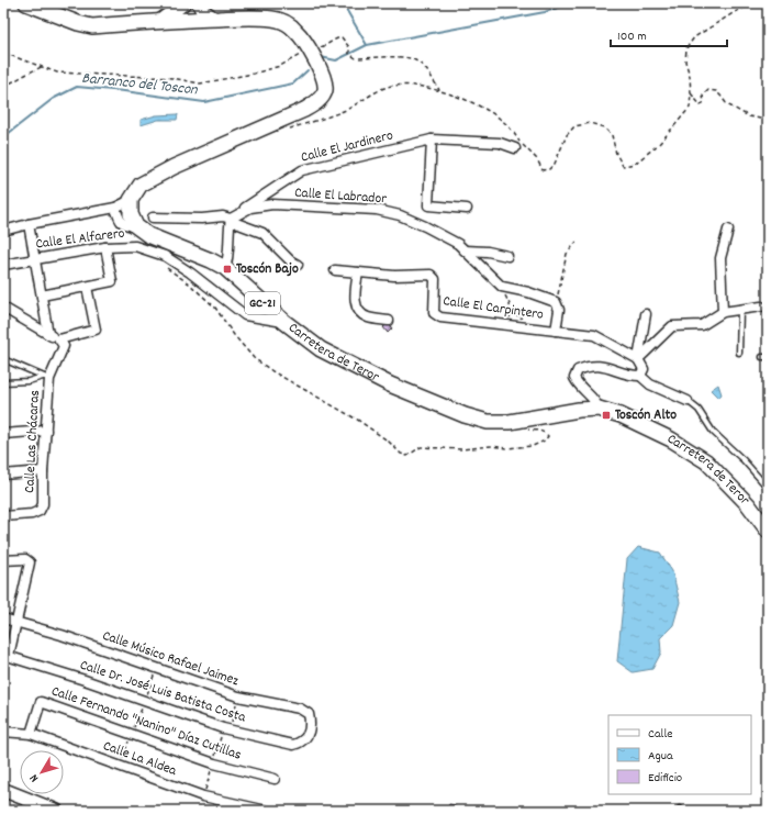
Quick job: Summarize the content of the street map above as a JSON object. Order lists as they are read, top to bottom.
{
  "streets": {
    "main road": ["GC-21", "Carretera de Teror"],
    "street": [
      "Calle El Jardinero",
      "Calle El Labrador",
      "Calle El Alfarero",
      "Calle El Carpintero",
      "Calle Las Chácaras",
      "Calle Músico Rafael Jaimez",
      "Calle Dr. José Luis Batista Costa",
      "Calle Fernando \"Nanino\" Díaz Cutillas",
      "Calle La Aldea"
    ]
  },
  "crossings": [
    ["Calle El Jardinero", "Calle El Labrador"],
    ["Calle El Alfarero", "Carretera de Teror"],
    ["Calle Músico Rafael Jaimez", "Calle Dr. José Luis Batista Costa"],
    ["Calle Fernando \"Nanino\" Díaz Cutillas", "Calle La Aldea"]
  ],
  "water": ["Barranco del Toscon"],
  "places": {
    "transit": ["Toscón Bajo", "Toscón Alto"]
  },
  "legend": ["Calle", "Agua", "Edificio"],
  "scale_bar": "100 m",
  "north": "bottom left"
}
